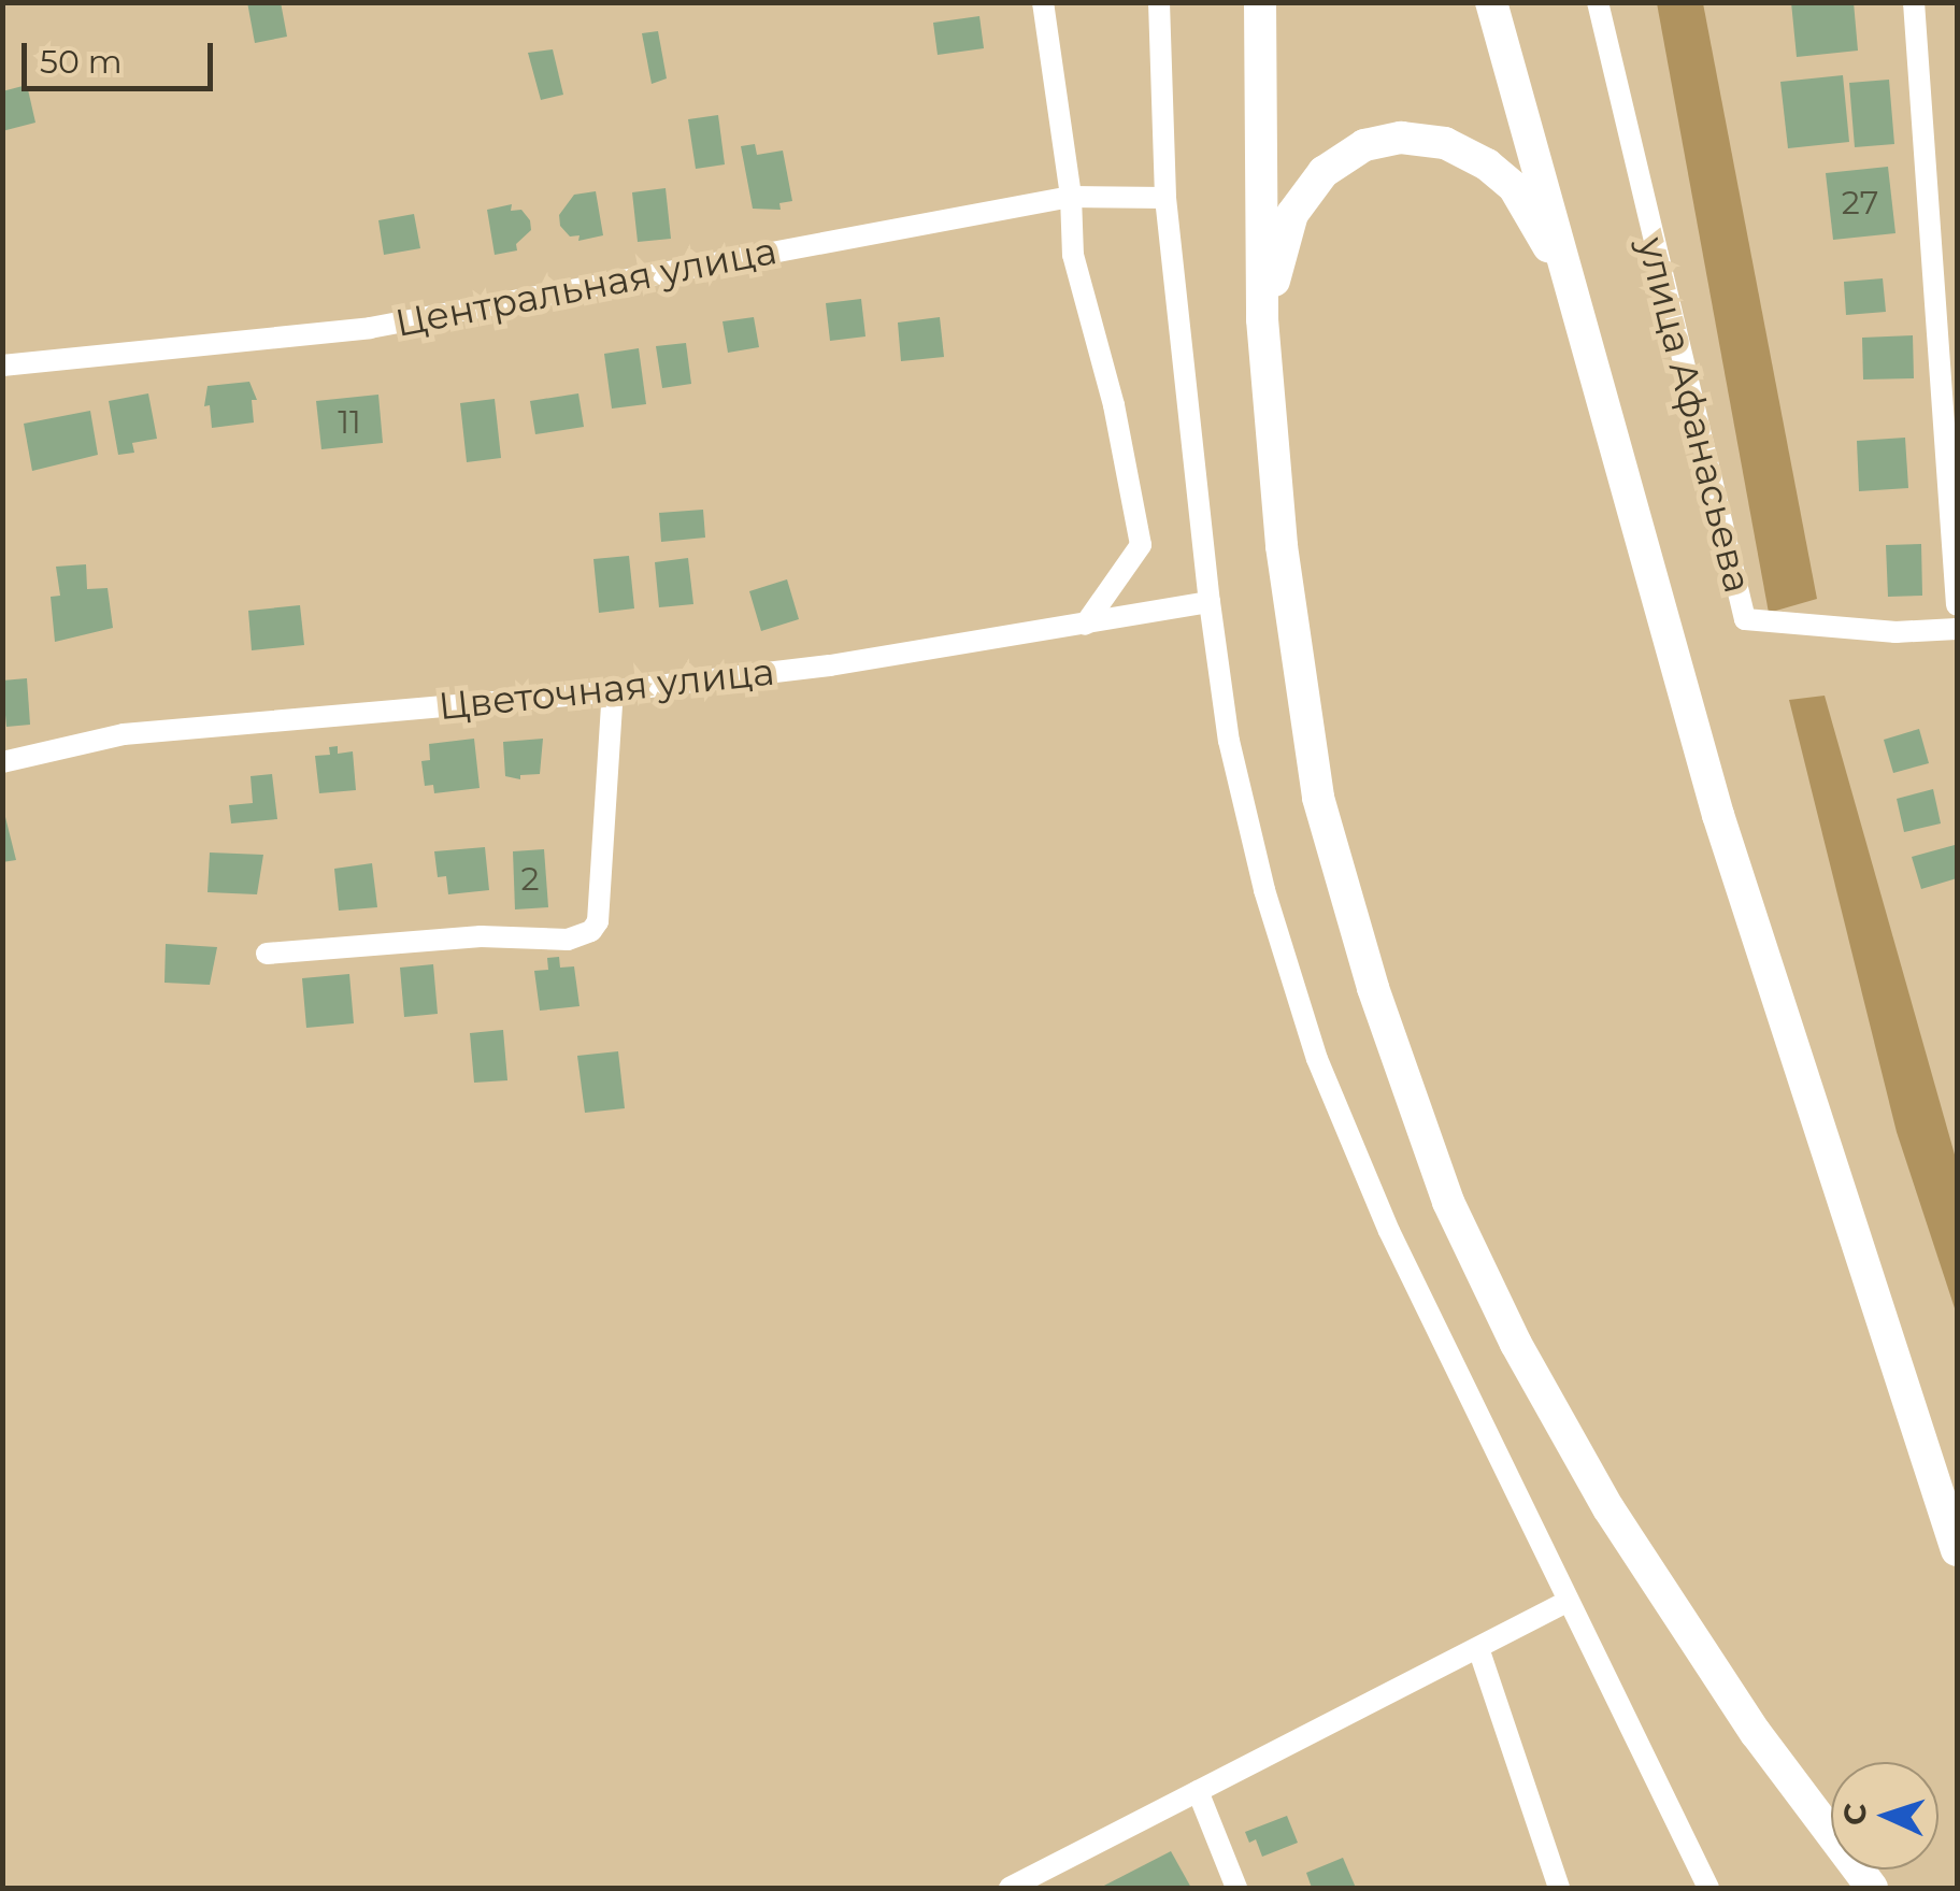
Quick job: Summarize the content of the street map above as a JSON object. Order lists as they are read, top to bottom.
{
  "streets": {
    "street": ["Центральная улица", "улица Афанасьева", "Цветочная улица"]
  },
  "house_numbers": ["27", "11", "2"],
  "scale_bar": "50 m",
  "north": "left"
}
